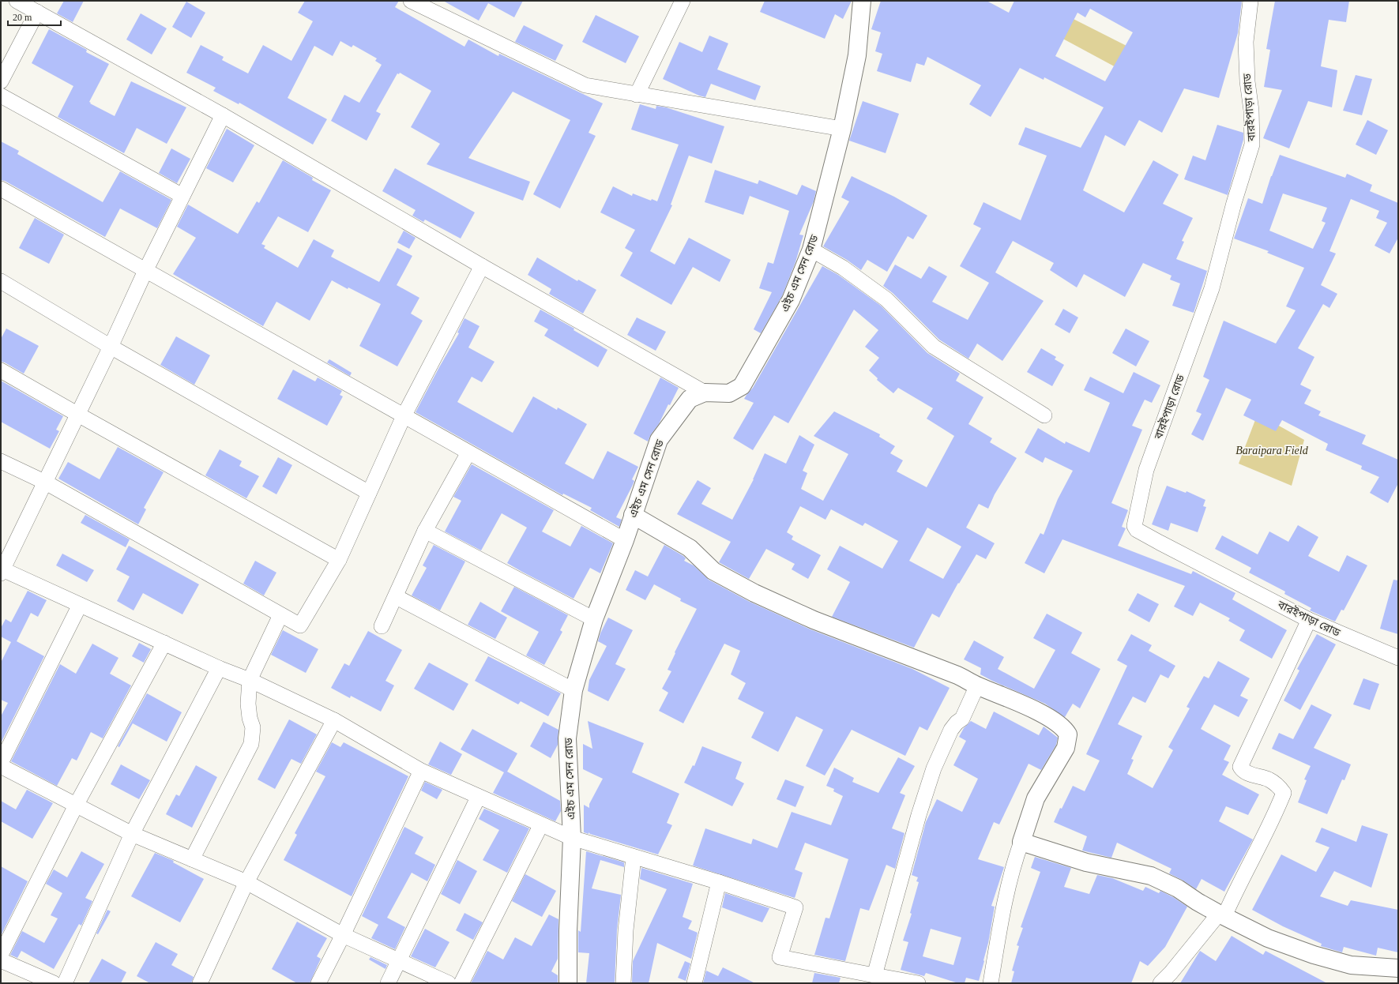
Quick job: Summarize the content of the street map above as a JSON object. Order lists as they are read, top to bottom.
{
  "streets": {
    "main road": ["এইচ এম সেন রোড"],
    "street": ["বারইপাড়া রোড"]
  },
  "parks": ["Baraipara Field"],
  "scale_bar": "20 m"
}
